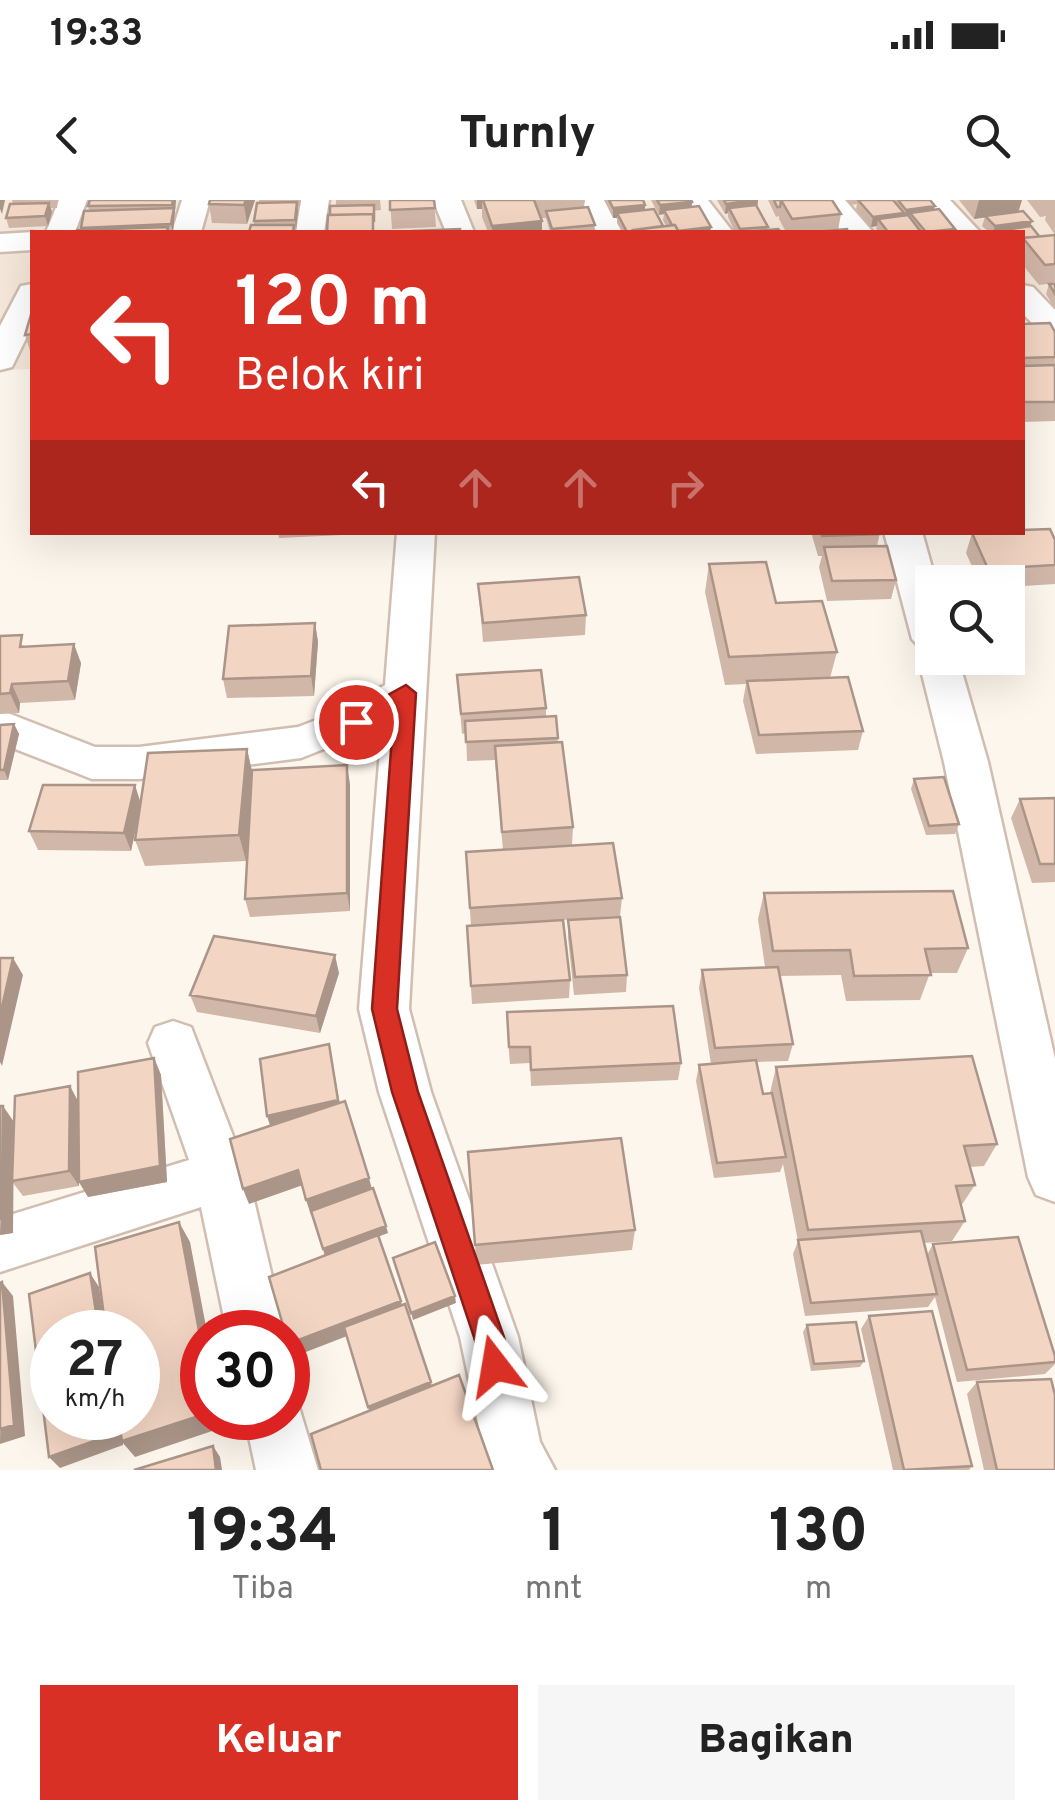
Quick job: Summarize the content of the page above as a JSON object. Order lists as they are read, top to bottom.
{
  "page": {
    "status": "19:33",
    "header": "Turnly",
    "turn": ["120 m", "Belok kiri"],
    "speed": "27 km/h",
    "limit": "30",
    "eta": [
      "19:34",
      "Tiba",
      "1",
      "mnt",
      "130",
      "m"
    ],
    "buttons": ["Keluar", "Bagikan"]
  }
}
